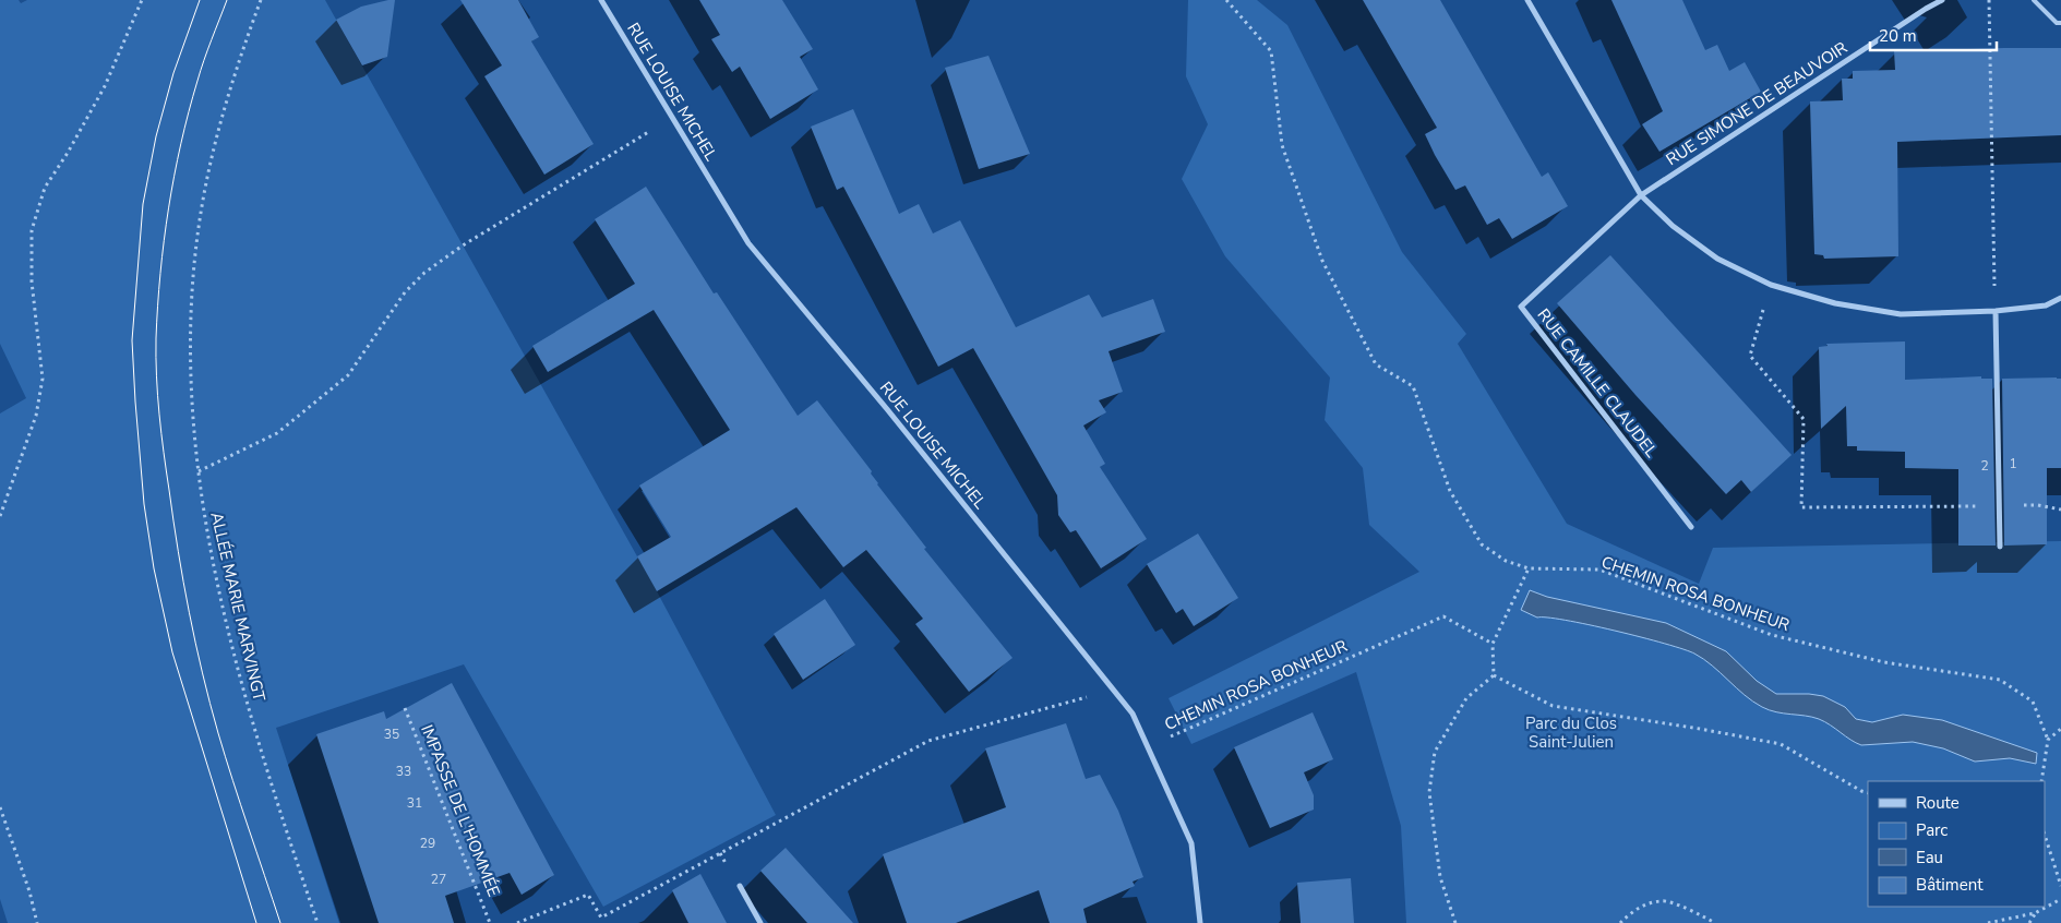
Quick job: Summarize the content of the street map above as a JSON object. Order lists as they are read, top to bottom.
{
  "streets": {
    "street": ["RUE LOUISE MICHEL", "RUE SIMONE DE BEAUVOIR", "RUE CAMILLE CLAUDEL"],
    "path": ["CHEMIN ROSA BONHEUR", "ALLÉE MARIE MARVINGT", "IMPASSE DE L'HOMMÉE"]
  },
  "crossings": [
    ["RUE LOUISE MICHEL", "CHEMIN ROSA BONHEUR"],
    ["RUE SIMONE DE BEAUVOIR", "RUE CAMILLE CLAUDEL"]
  ],
  "parks": ["Parc du Clos Saint-Julien"],
  "house_numbers": [
    "1",
    "2",
    "35",
    "33",
    "31",
    "29",
    "27"
  ],
  "legend": [
    "Route",
    "Parc",
    "Eau",
    "Bâtiment"
  ],
  "scale_bar": "20 m"
}
